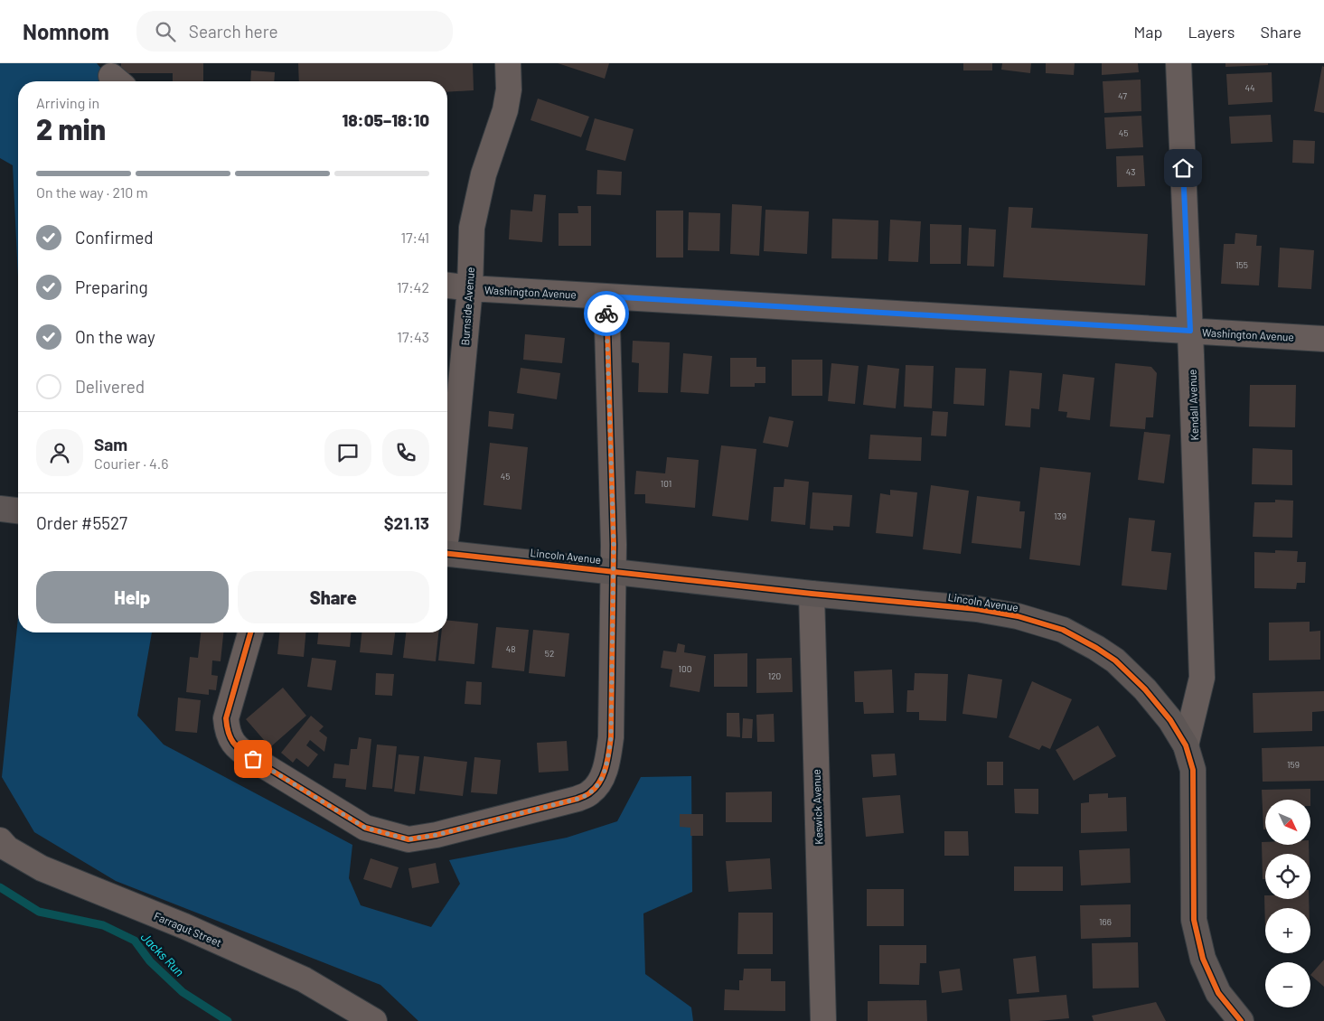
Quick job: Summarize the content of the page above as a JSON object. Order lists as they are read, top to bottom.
{
  "streets": {
    "street": [
      "Washington Avenue",
      "Burnside Avenue",
      "Kendall Avenue",
      "Lincoln Avenue",
      "Keswick Avenue",
      "Farragut Street"
    ]
  },
  "crossings": [
    ["Washington Avenue", "Burnside Avenue"],
    ["Washington Avenue", "Kendall Avenue"],
    ["Kendall Avenue", "Lincoln Avenue"],
    ["Lincoln Avenue", "Keswick Avenue"]
  ],
  "water": ["Jacks Run"],
  "house_numbers": [
    "44",
    "47",
    "45",
    "43",
    "155",
    "45",
    "101",
    "139",
    "48",
    "52",
    "100",
    "120",
    "159",
    "166"
  ],
  "north": "bottom right",
  "page": {
    "header": "Nomnom",
    "search": "Search here",
    "nav": ["Map", "Layers", "Share"],
    "heading": ["2 min", "Arriving in", "18:05–18:10"],
    "panel": [
      "Sam",
      "Courier · 4.6",
      "Order #5527",
      "$21.13"
    ],
    "bar": "On the way · 210 m",
    "list": [
      ["Confirmed", "17:41"],
      ["Preparing", "17:42"],
      ["On the way", "17:43"],
      "Delivered"
    ],
    "buttons": ["Help", "Share"],
    "map_buttons": ["+", "−"]
  }
}
